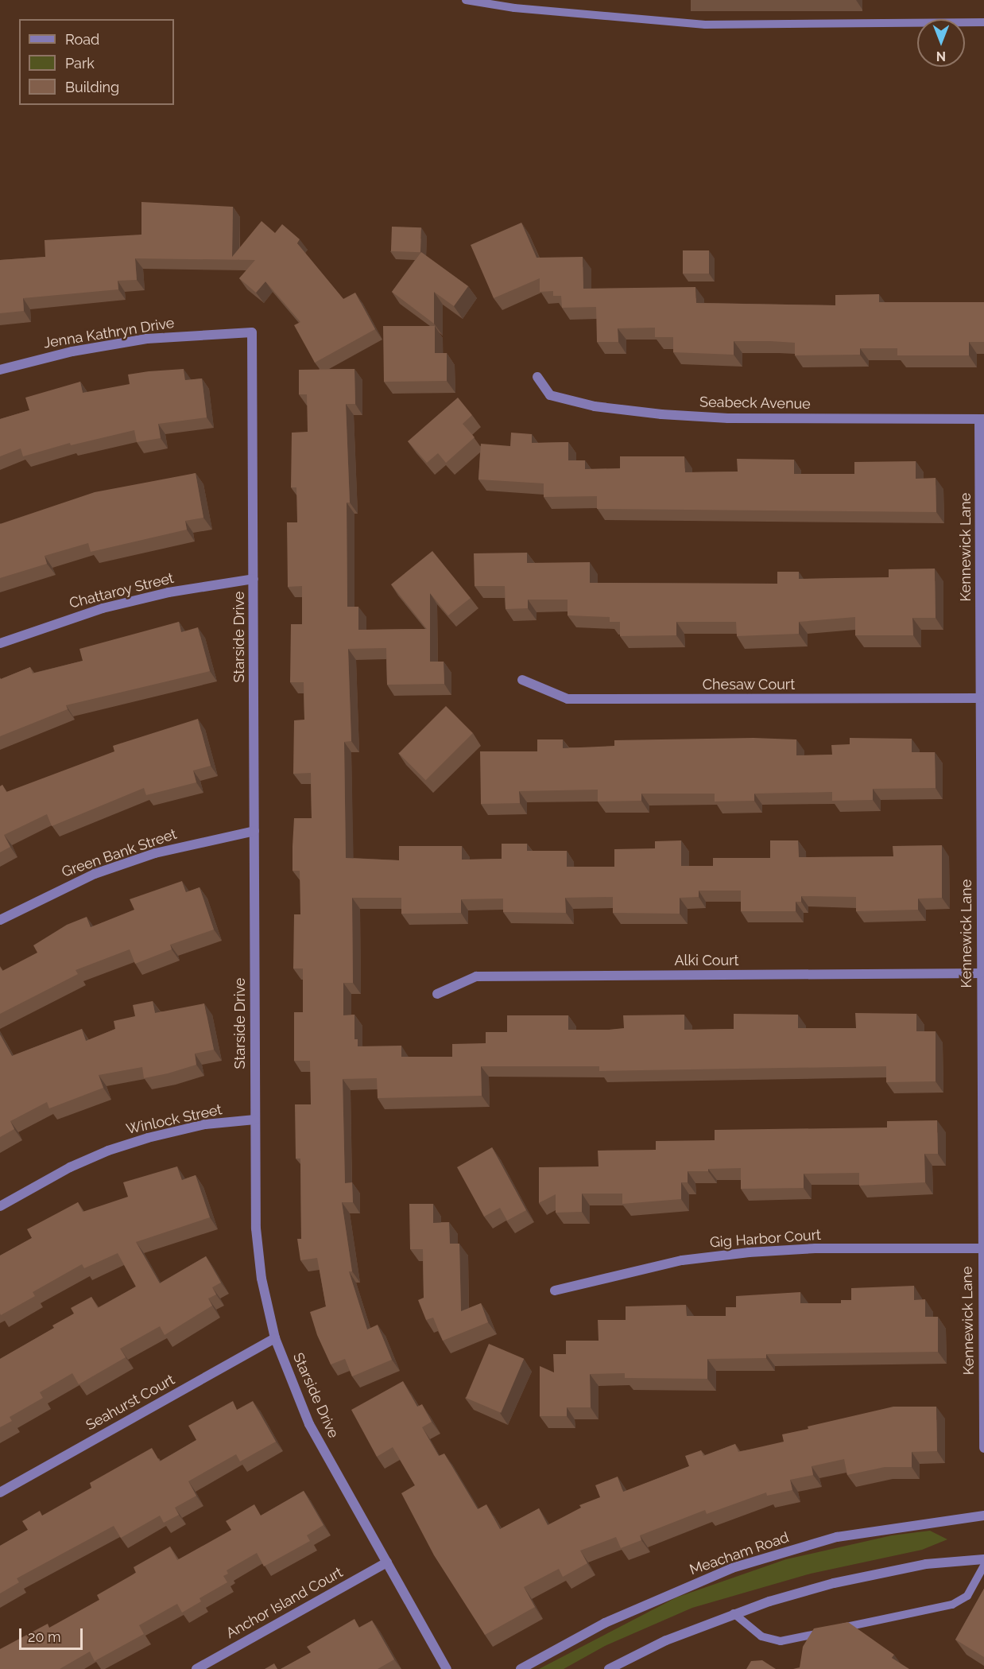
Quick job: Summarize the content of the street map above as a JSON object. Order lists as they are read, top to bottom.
{
  "streets": {
    "street": [
      "Jenna Kathryn Drive",
      "Seabeck Avenue",
      "Kennewick Lane",
      "Chattaroy Street",
      "Starside Drive",
      "Chesaw Court",
      "Green Bank Street",
      "Alki Court",
      "Winlock Street",
      "Gig Harbor Court",
      "Seahurst Court",
      "Meacham Road",
      "Anchor Island Court"
    ]
  },
  "crossings": [
    ["Jenna Kathryn Drive", "Starside Drive"],
    ["Seabeck Avenue", "Kennewick Lane"],
    ["Kennewick Lane", "Chesaw Court"],
    ["Kennewick Lane", "Alki Court"],
    ["Kennewick Lane", "Gig Harbor Court"],
    ["Chattaroy Street", "Starside Drive"],
    ["Starside Drive", "Green Bank Street"],
    ["Starside Drive", "Winlock Street"],
    ["Starside Drive", "Seahurst Court"],
    ["Starside Drive", "Anchor Island Court"]
  ],
  "legend": ["Road", "Park", "Building"],
  "scale_bar": "20 m",
  "north": "bottom"
}
